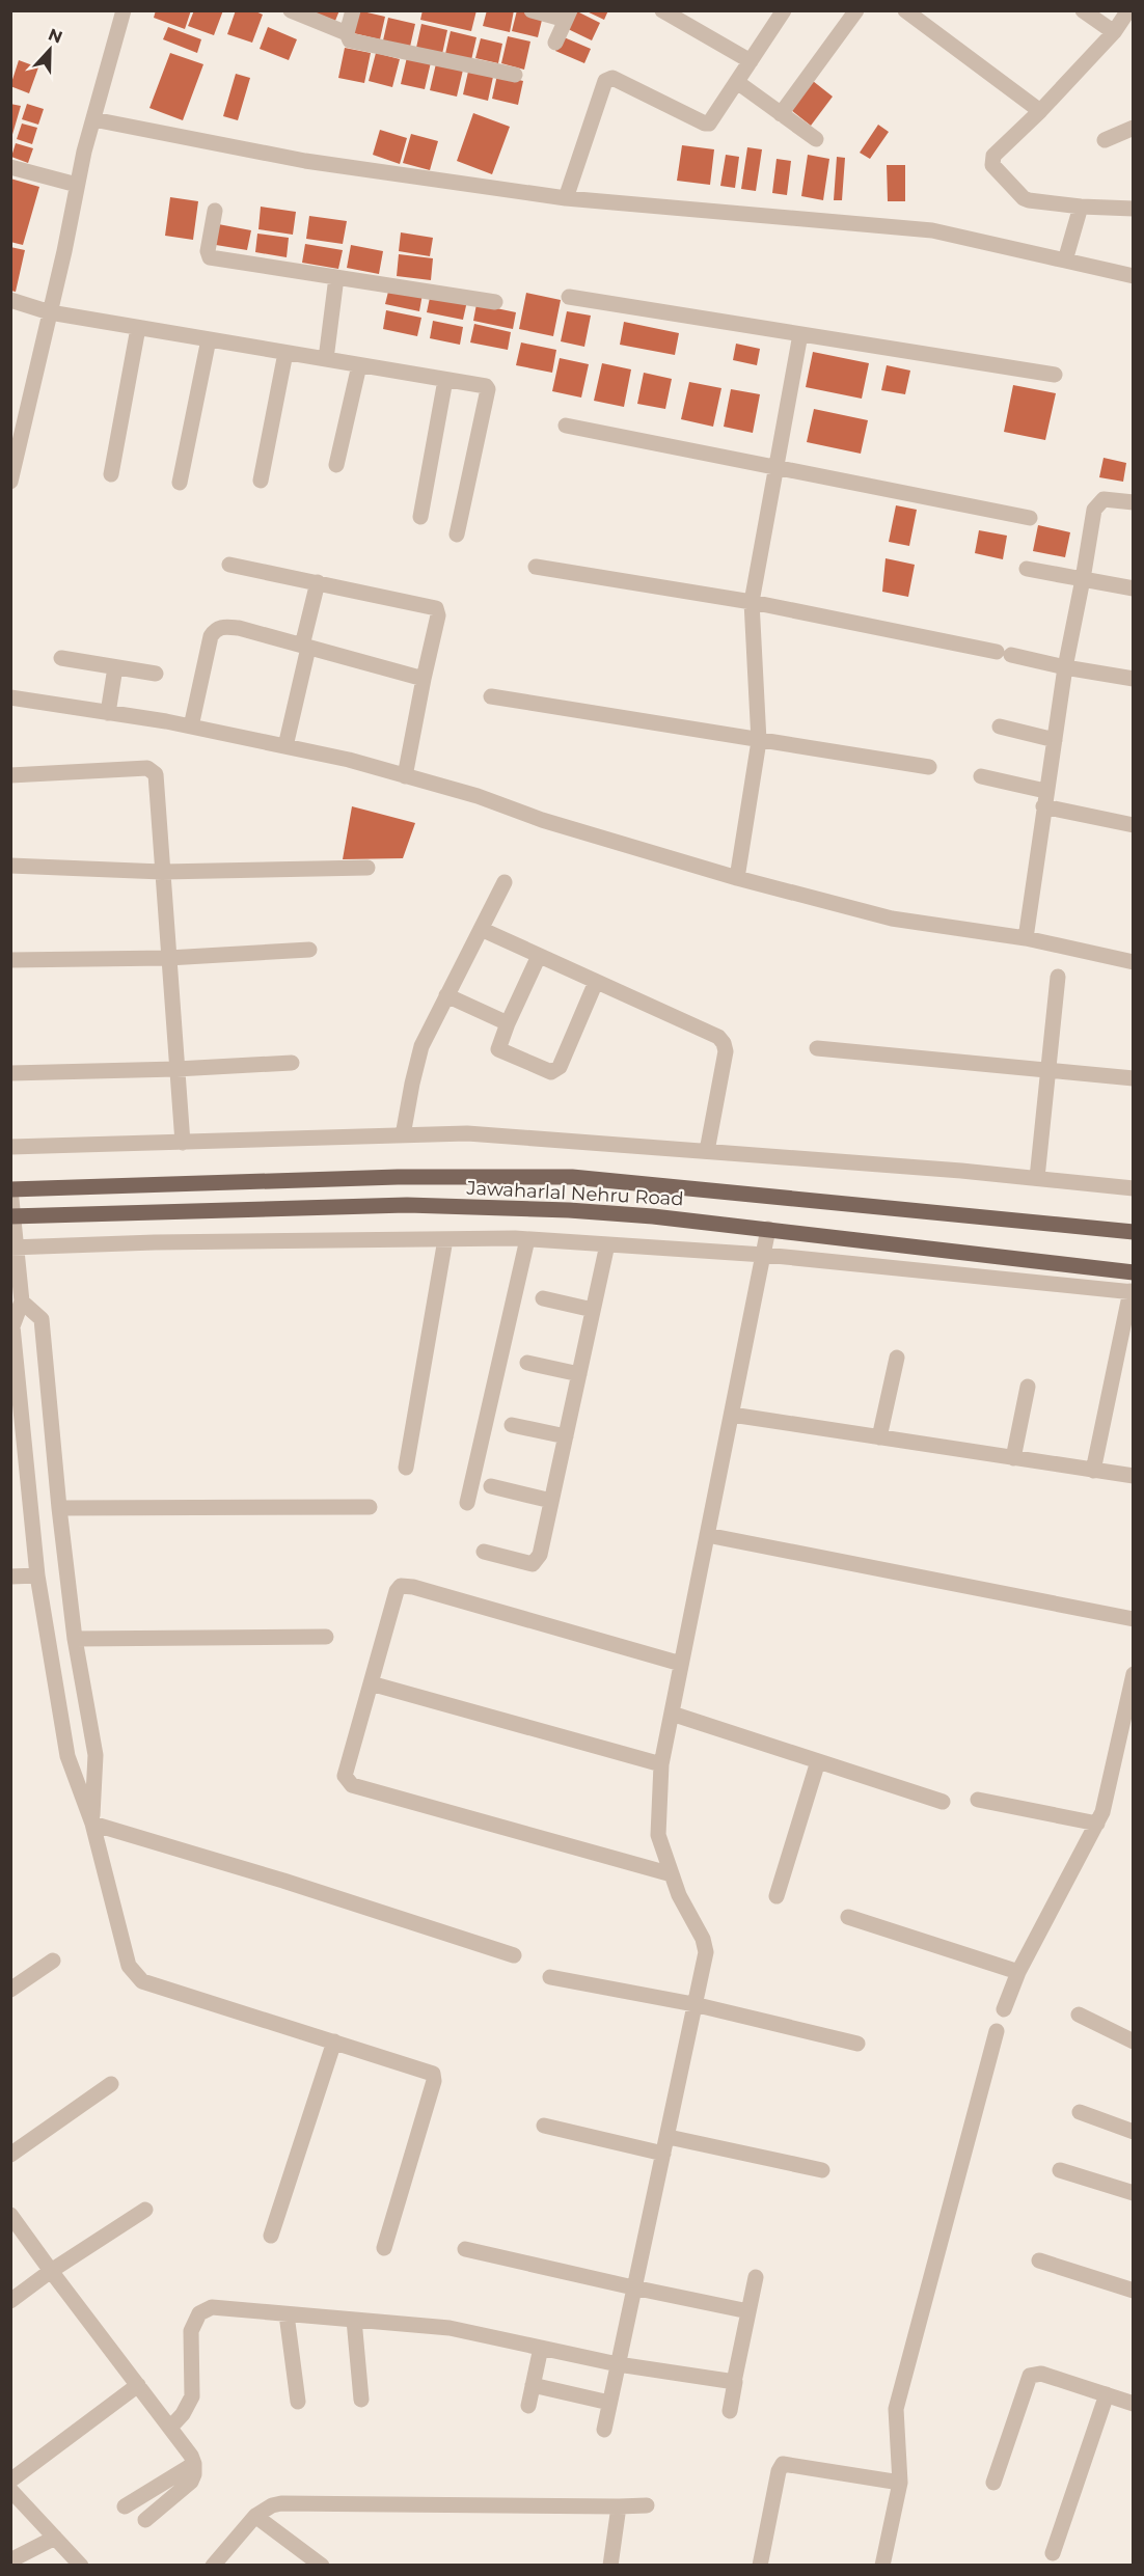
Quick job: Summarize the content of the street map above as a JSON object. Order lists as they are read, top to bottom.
{
  "streets": {
    "main road": ["Jawaharlal Nehru Road"]
  },
  "north": "top"
}
